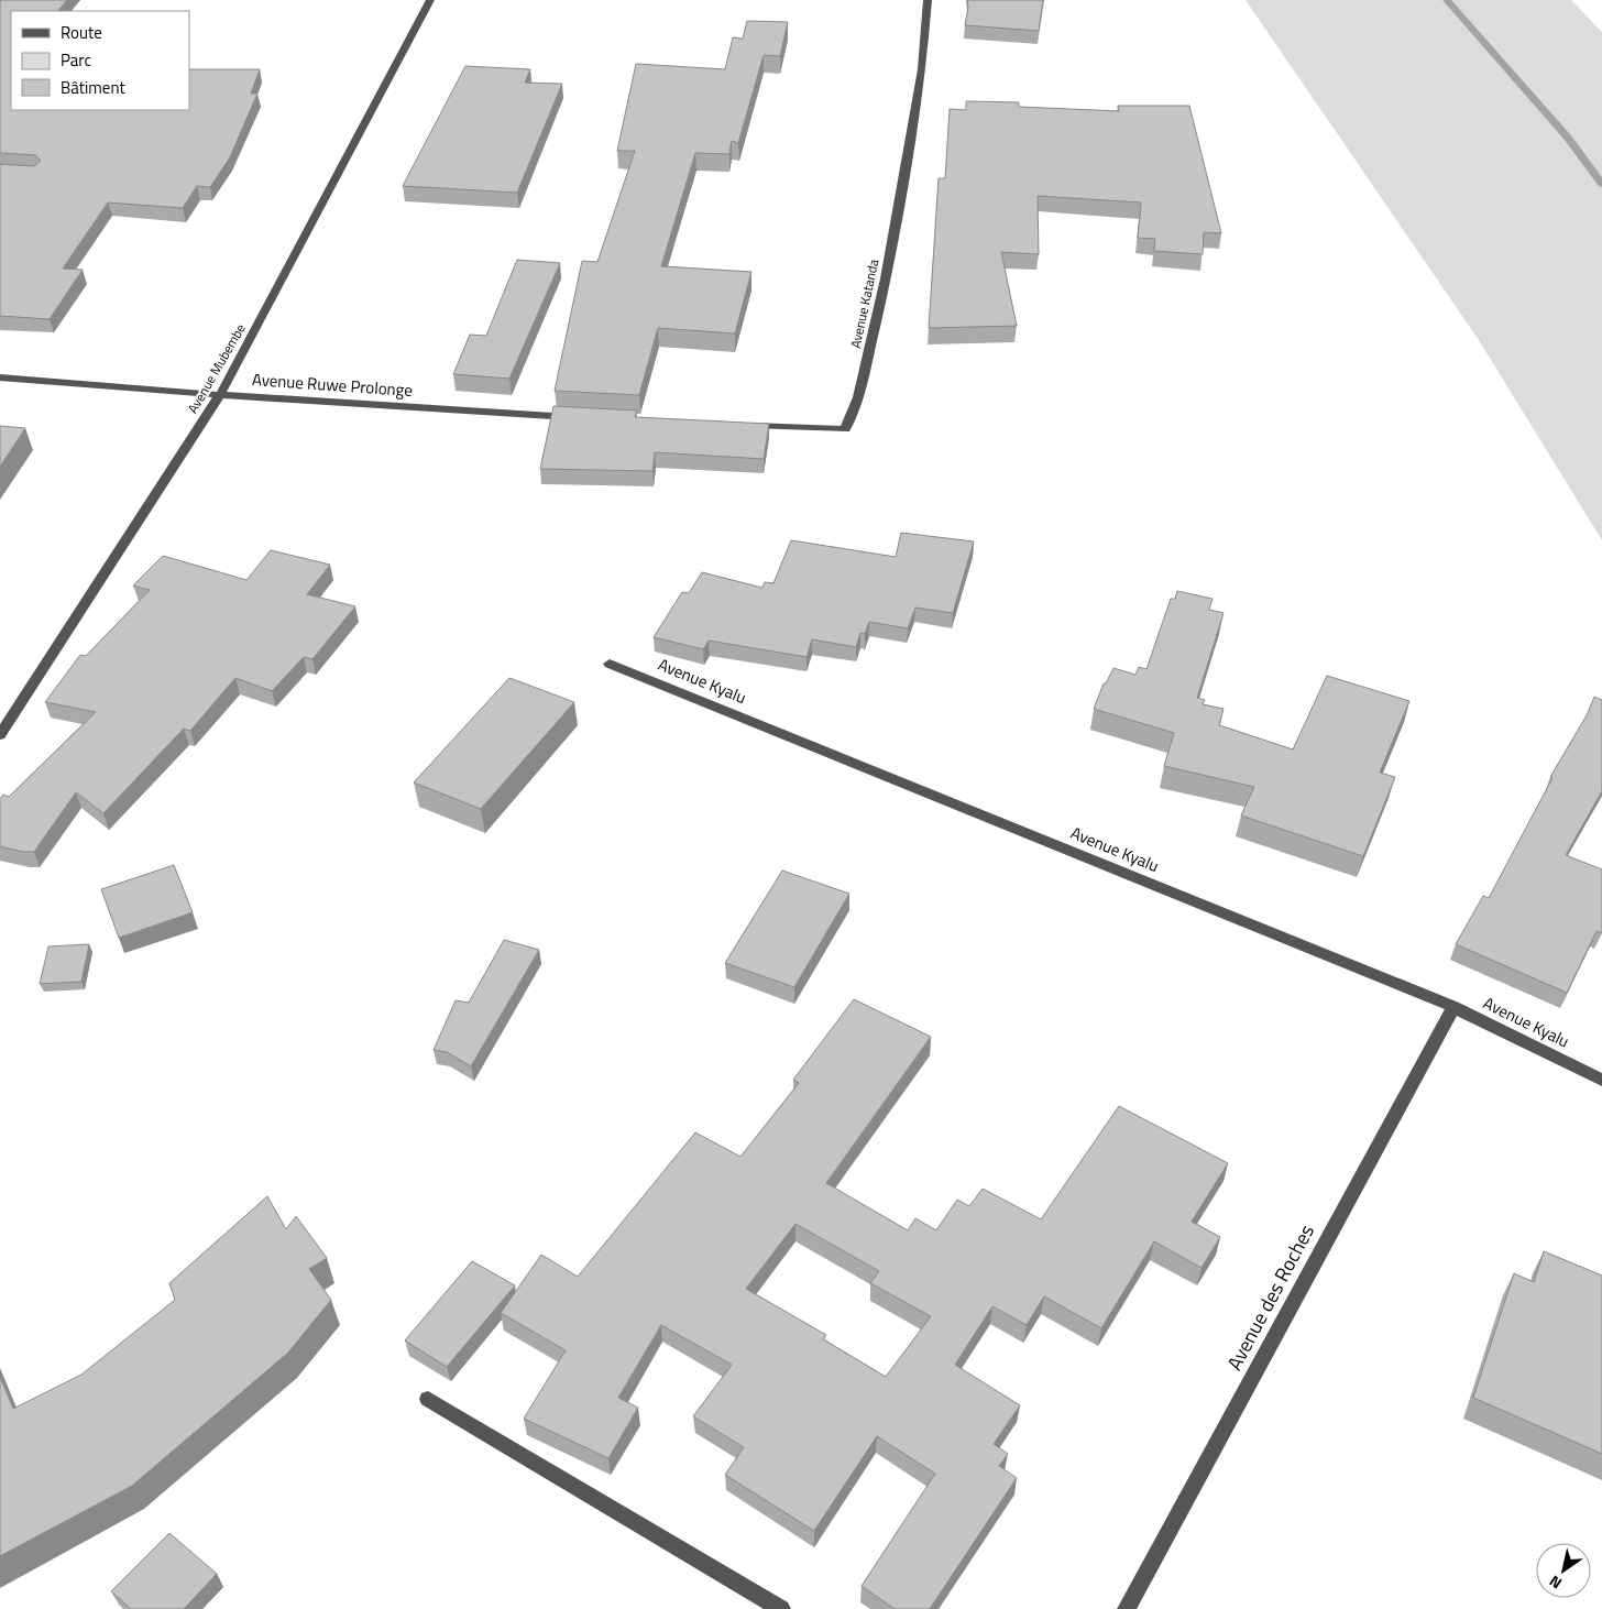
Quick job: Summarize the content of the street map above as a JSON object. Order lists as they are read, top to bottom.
{
  "streets": {
    "street": [
      "Avenue Katanda",
      "Avenue Mubembe",
      "Avenue Ruwe Prolonge",
      "Avenue Kyalu",
      "Avenue des Roches"
    ]
  },
  "crossings": [
    ["Avenue Mubembe", "Avenue Ruwe Prolonge"],
    ["Avenue Kyalu", "Avenue des Roches"]
  ],
  "legend": ["Route", "Parc", "Bâtiment"],
  "north": "bottom left"
}
